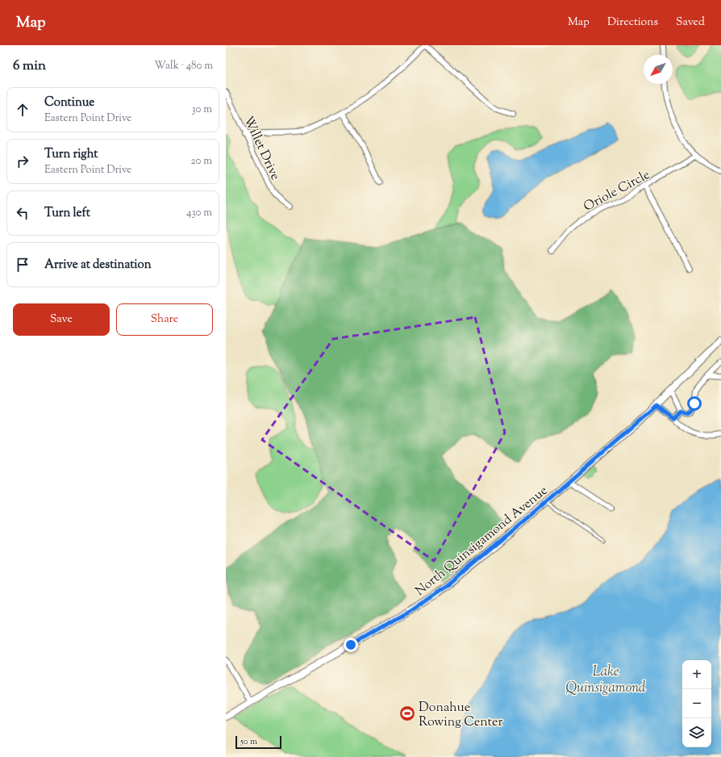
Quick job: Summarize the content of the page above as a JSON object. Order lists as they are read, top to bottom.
{
  "streets": {
    "main road": ["North Quinsigamond Avenue"],
    "street": ["Willet Drive", "Oriole Circle"]
  },
  "water": ["Lake Quinsigamond"],
  "places": {
    "sports": ["Donahue Rowing Center"]
  },
  "scale_bar": "50 m",
  "north": "bottom left",
  "page": {
    "header": "Map",
    "nav": ["Map", "Directions", "Saved"],
    "heading": ["6 min", "Walk · 480 m"],
    "list": [
      ["Continue", "Eastern Point Drive", "30 m"],
      ["Turn right", "Eastern Point Drive", "20 m"],
      ["Turn left", "430 m"],
      "Arrive at destination"
    ],
    "buttons": ["Save", "Share"],
    "map_buttons": ["+", "−"],
    "scale": "50 m"
  }
}
